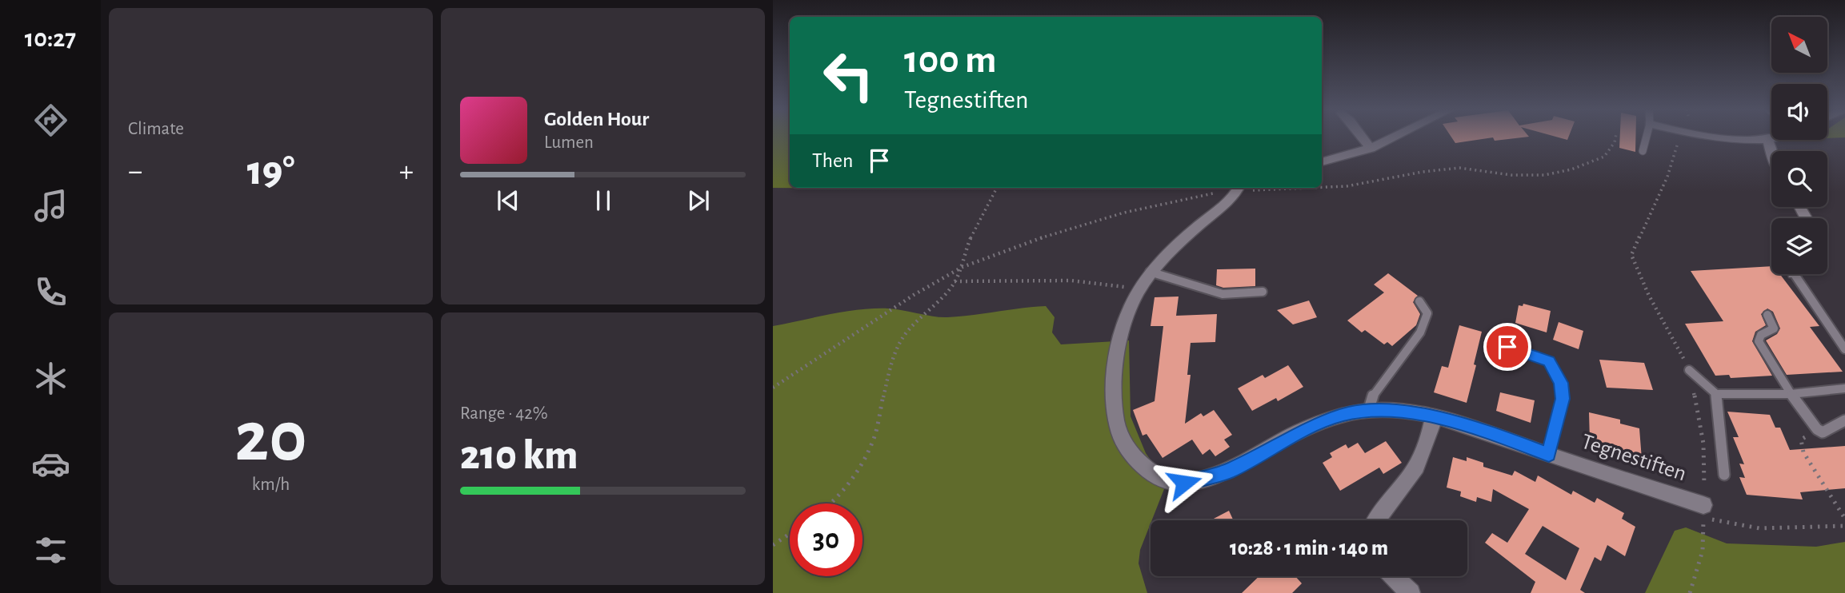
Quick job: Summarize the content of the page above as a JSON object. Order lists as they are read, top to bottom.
{
  "streets": {
    "street": ["Tegnestiften"]
  },
  "north": "top left",
  "page": {
    "tabs": "10:27",
    "tile": [
      "Climate",
      ["20", "km/h"],
      ["Range · 42%", "210 km"]
    ],
    "turn": ["100 m", "Tegnestiften"],
    "song": ["Golden Hour", "Lumen"],
    "then": "Then",
    "heat": ["−", "19°", "+"],
    "limit": "30",
    "trip": "10:28 · 1 min · 140 m"
  }
}
